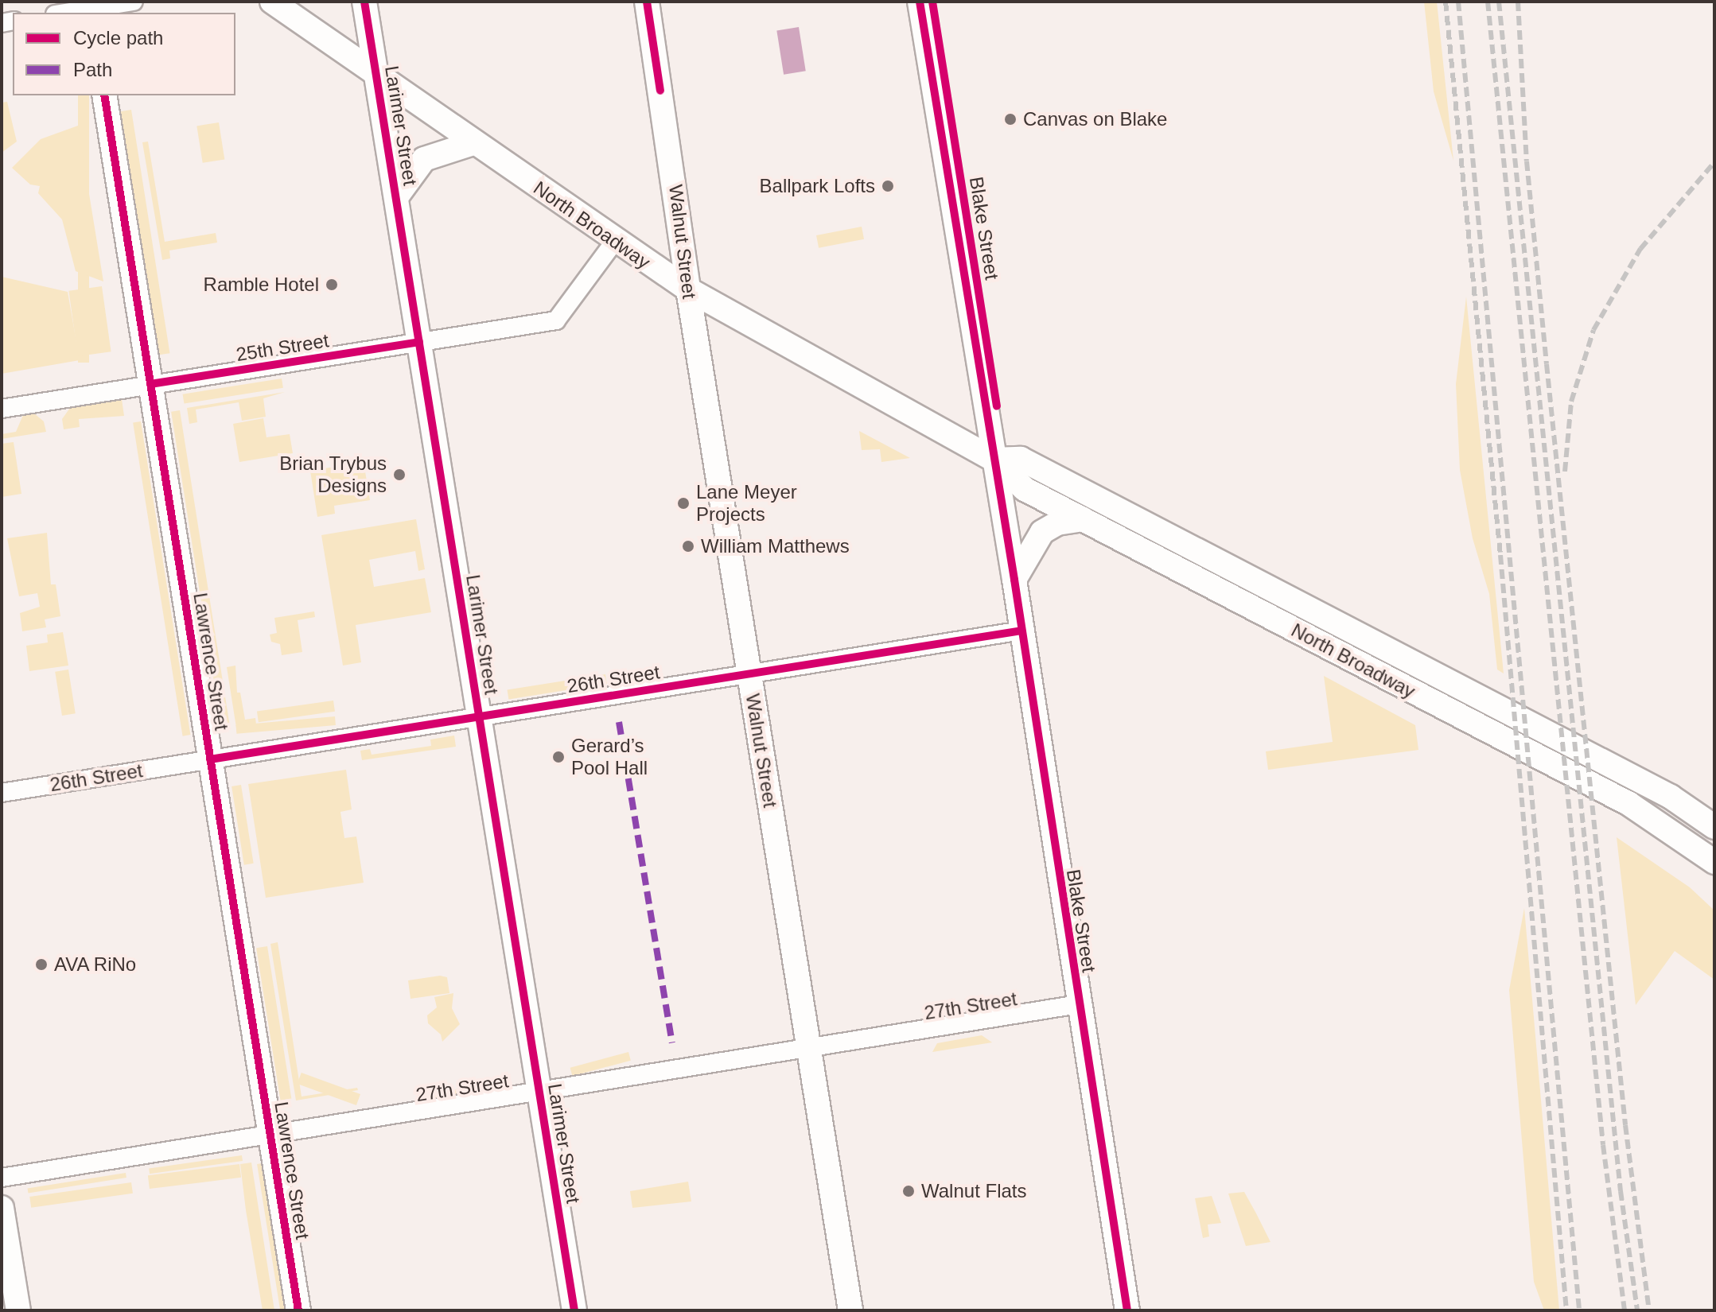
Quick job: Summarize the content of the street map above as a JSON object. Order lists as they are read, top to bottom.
{
  "streets": {
    "street": [
      "Larimer Street",
      "North Broadway",
      "Blake Street",
      "Walnut Street",
      "25th Street",
      "Lawrence Street",
      "26th Street",
      "27th Street"
    ]
  },
  "crossings": [
    ["Larimer Street", "North Broadway"],
    ["Larimer Street", "25th Street"],
    ["Larimer Street", "26th Street"],
    ["Larimer Street", "27th Street"],
    ["North Broadway", "Blake Street"],
    ["North Broadway", "Walnut Street"],
    ["North Broadway", "25th Street"],
    ["Blake Street", "26th Street"],
    ["Blake Street", "27th Street"],
    ["Walnut Street", "26th Street"],
    ["Walnut Street", "27th Street"],
    ["25th Street", "Lawrence Street"],
    ["Lawrence Street", "26th Street"],
    ["Lawrence Street", "27th Street"]
  ],
  "places": [
    "Canvas on Blake",
    "Ballpark Lofts",
    "Ramble Hotel",
    "Brian Trybus Designs",
    "Lane Meyer Projects",
    "William Matthews",
    "Gerard’s Pool Hall",
    "AVA RiNo",
    "Walnut Flats"
  ],
  "legend": ["Cycle path", "Path"]
}
